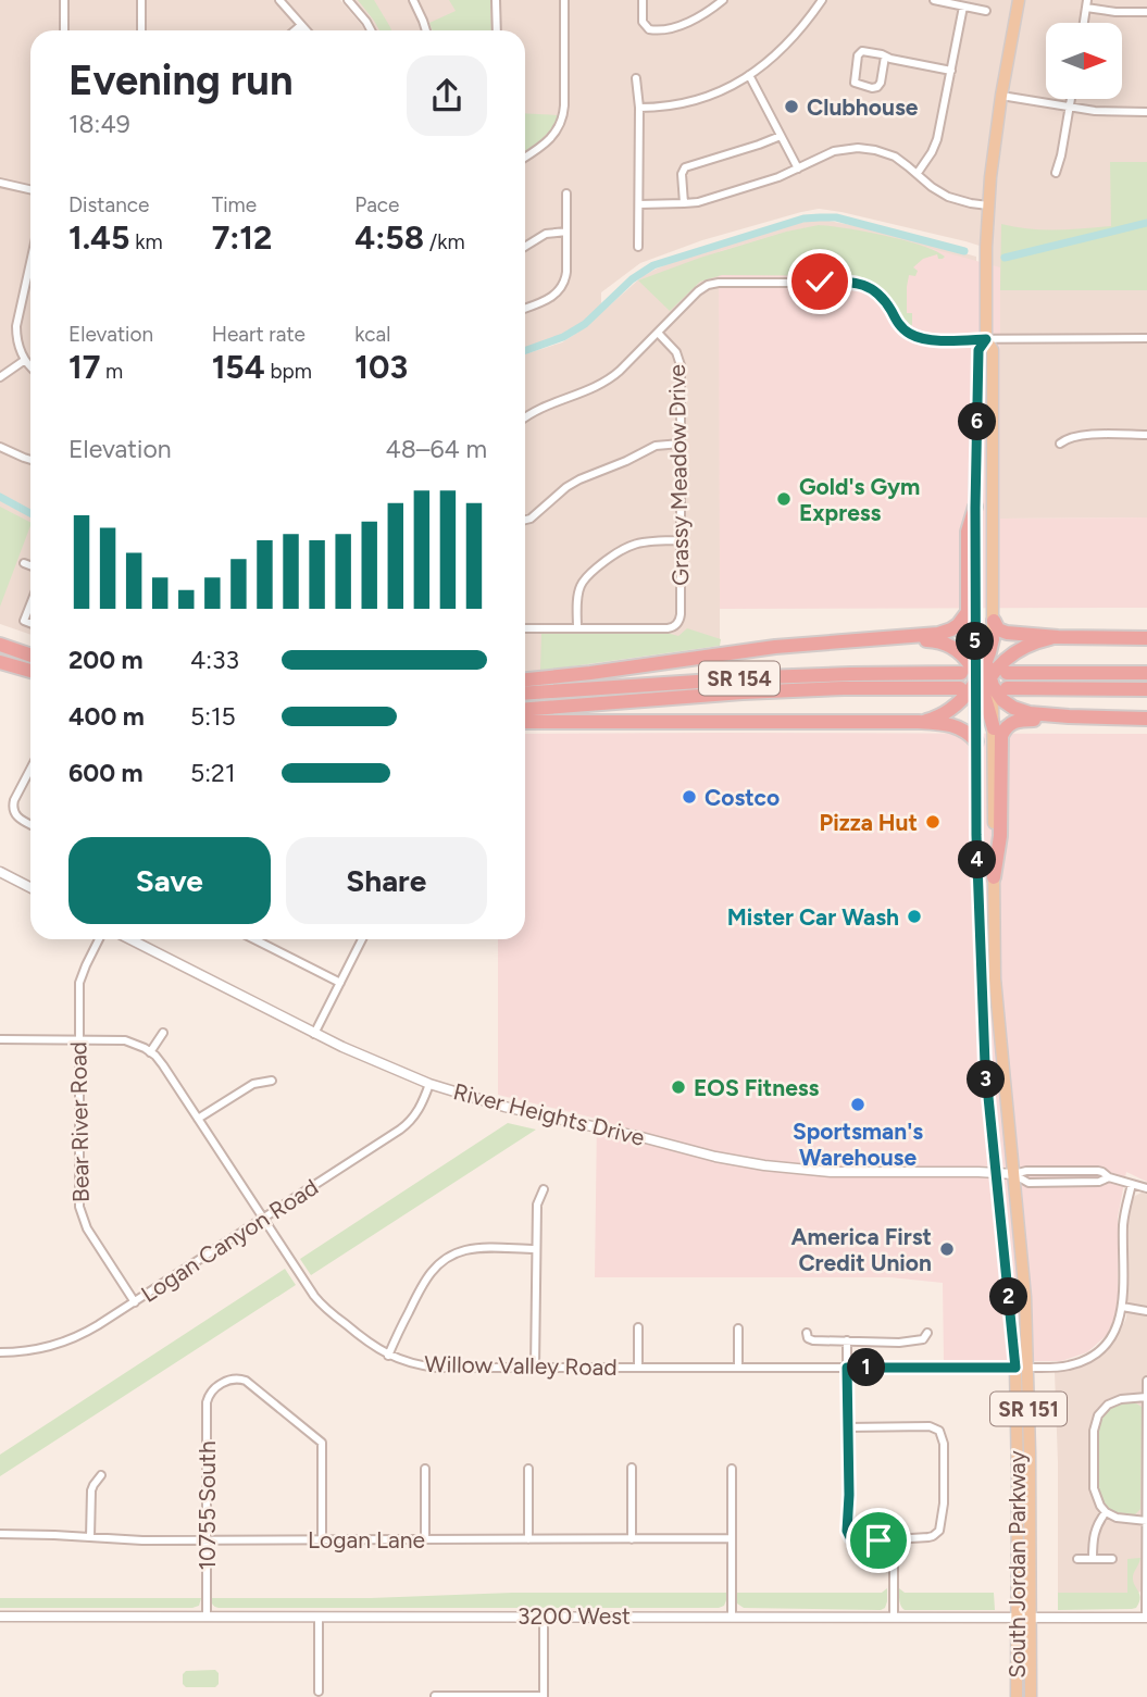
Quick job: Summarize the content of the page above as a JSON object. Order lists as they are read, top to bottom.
{
  "streets": {
    "highway": ["SR 154"],
    "main road": ["SR 151", "South Jordan Parkway"],
    "street": [
      "Grassy Meadow Drive",
      "River Heights Drive",
      "Bear River Road",
      "Logan Canyon Road",
      "Willow Valley Road",
      "10755 South",
      "Logan Lane",
      "3200 West"
    ]
  },
  "crossings": [
    ["SR 154", "South Jordan Parkway"],
    ["River Heights Drive", "Logan Canyon Road"],
    ["River Heights Drive", "South Jordan Parkway"],
    ["Bear River Road", "Logan Canyon Road"],
    ["Logan Canyon Road", "Willow Valley Road"],
    ["Willow Valley Road", "South Jordan Parkway"],
    ["10755 South", "Logan Lane"],
    ["10755 South", "3200 West"],
    ["South Jordan Parkway", "3200 West"]
  ],
  "places": [
    "Clubhouse",
    "Gold's Gym Express",
    "Costco",
    "Pizza Hut",
    "Mister Car Wash",
    "EOS Fitness",
    "Sportsman's Warehouse",
    "America First Credit Union"
  ],
  "north": "right",
  "page": {
    "heading": ["Evening run", "18:49"],
    "stats": [
      ["Distance", "1.45 km"],
      ["Time", "7:12"],
      ["Pace", "4:58 /km"],
      ["Elevation", "17 m"],
      ["Heart rate", "154 bpm"],
      ["kcal", "103"]
    ],
    "pins": [
      "6",
      "5",
      "4",
      "3",
      "2",
      "1"
    ],
    "chart": ["Elevation", "48–64 m"],
    "list": [
      {
        "name": "200 m",
        "note": "4:33"
      },
      {
        "name": "400 m",
        "note": "5:15"
      },
      {
        "name": "600 m",
        "note": "5:21"
      }
    ],
    "buttons": ["Save", "Share"]
  }
}
